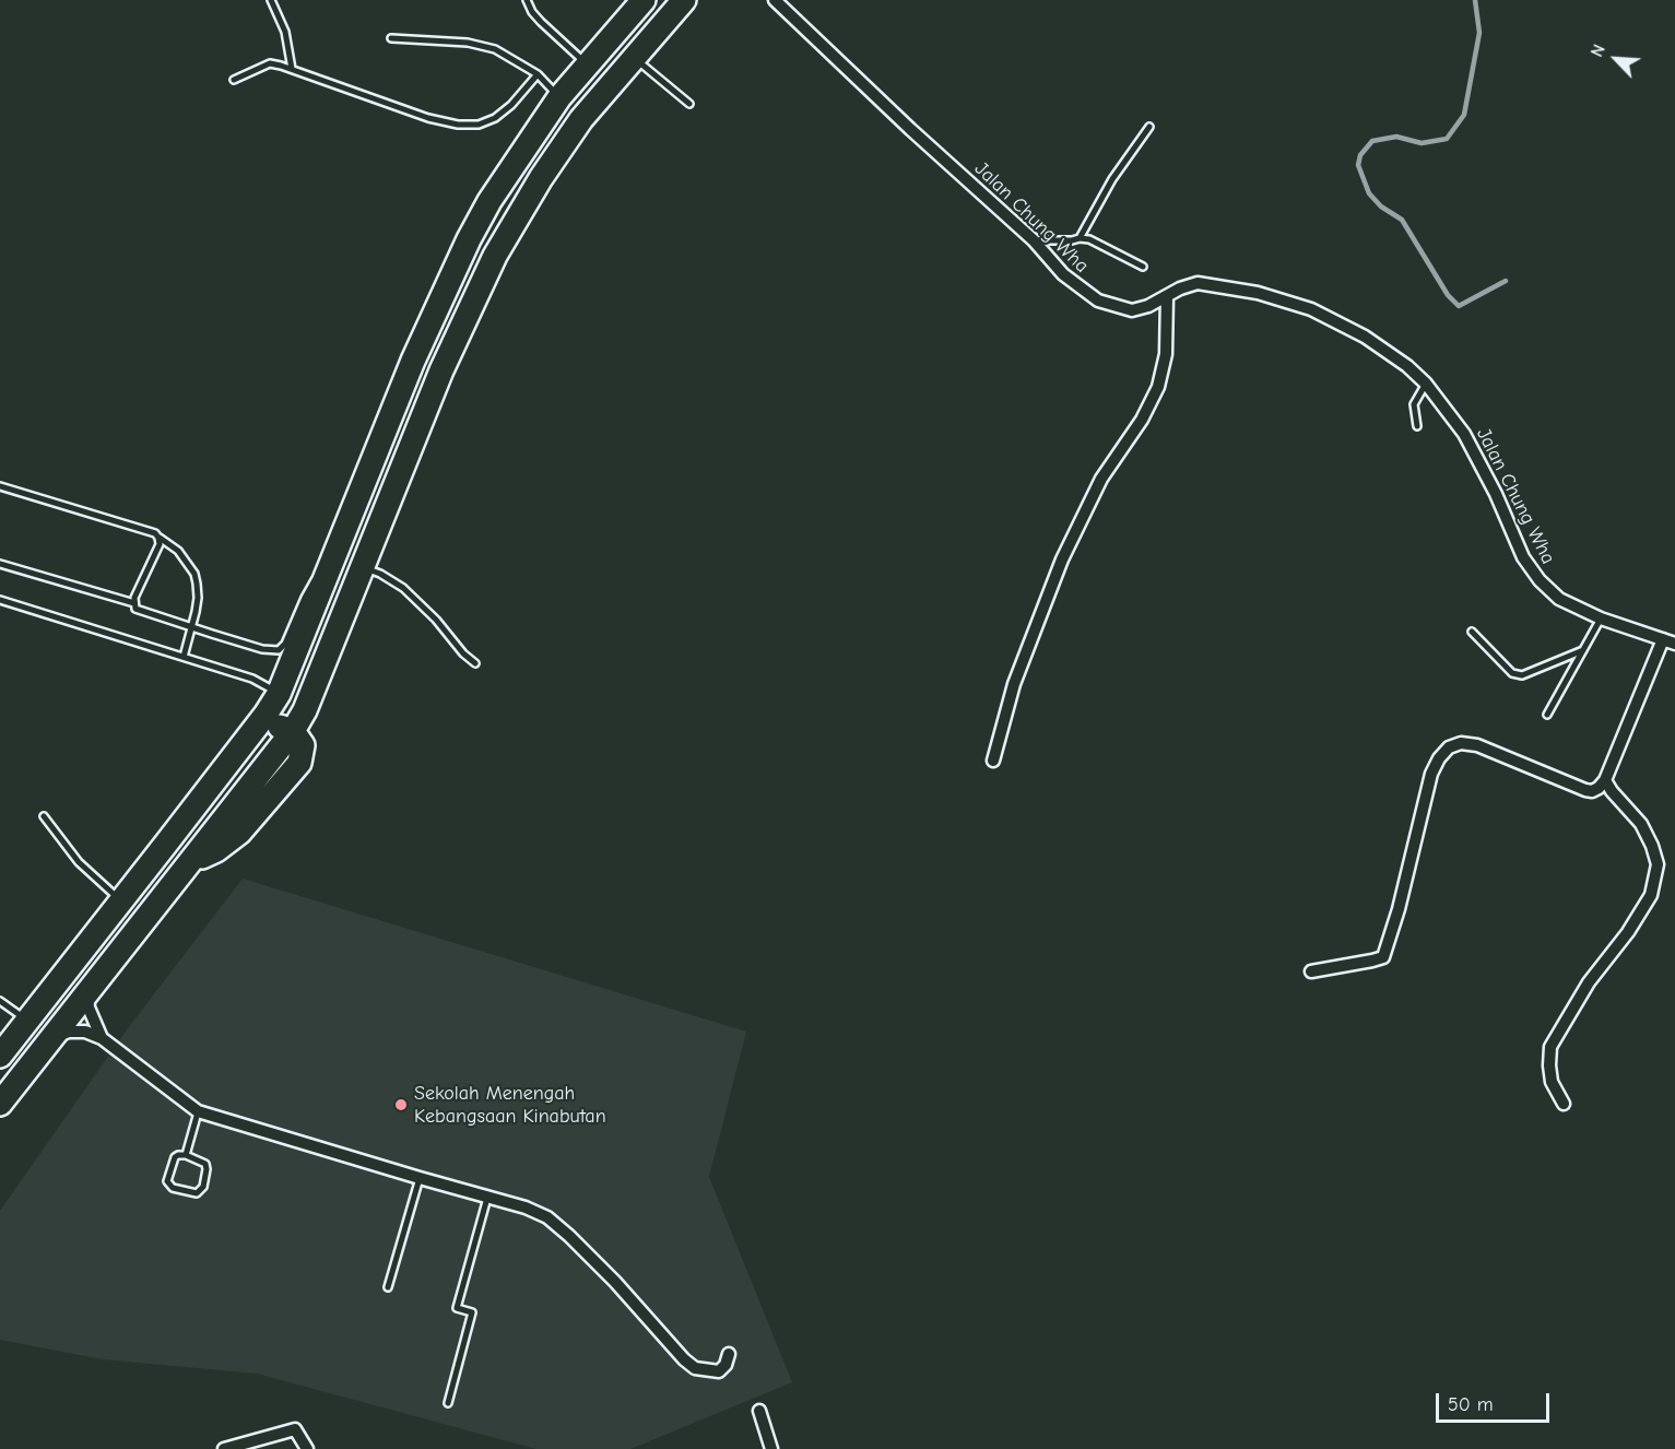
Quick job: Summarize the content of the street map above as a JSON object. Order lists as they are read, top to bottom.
{
  "streets": {
    "street": ["Jalan Chung Wha"]
  },
  "places": ["Sekolah Menengah Kebangsaan Kinabutan"],
  "scale_bar": "50 m",
  "north": "top left"
}
